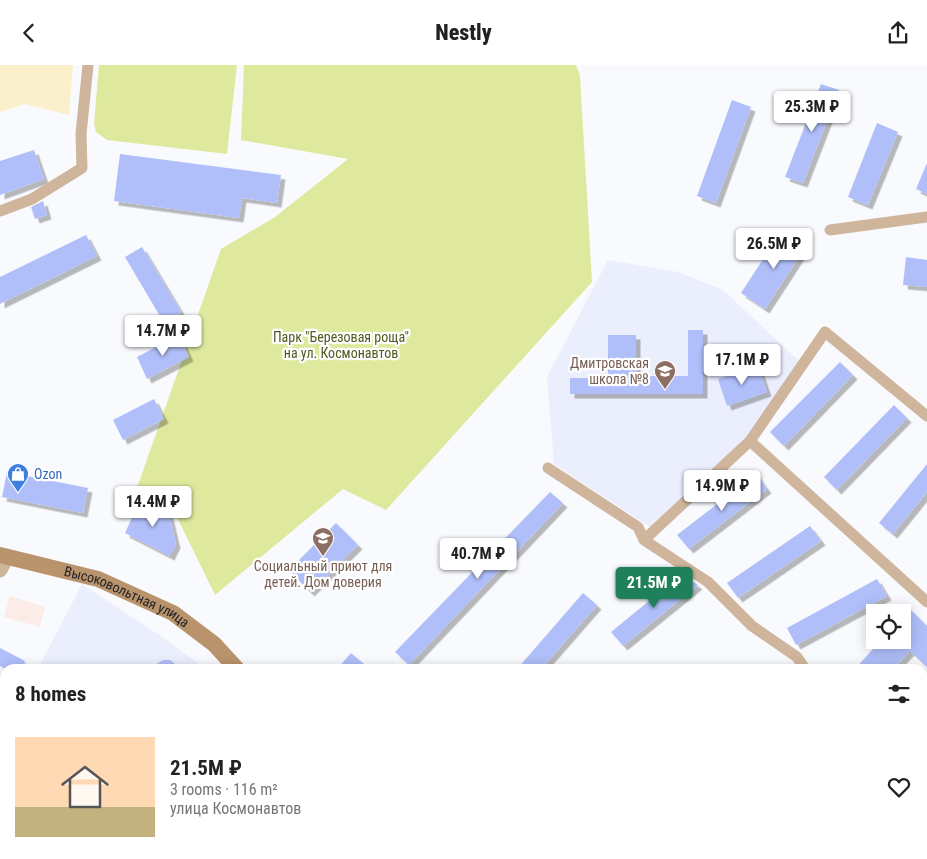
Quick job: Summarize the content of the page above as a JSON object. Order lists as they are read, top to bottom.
{
  "streets": {
    "main road": ["Высоковольтная улица"]
  },
  "parks": ["Парк \"Березовая роща\" на ул. Космонавтов"],
  "places": {
    "school or university": ["Дмитровская школа №8", "Социальный приют для детей. Дом доверия"],
    "shop": ["Ozon"]
  },
  "page": {
    "header": "Nestly",
    "price": [
      "25.3M ₽",
      "26.5M ₽",
      "14.7M ₽",
      "17.1M ₽",
      "14.9M ₽",
      "14.4M ₽",
      "40.7M ₽",
      "21.5M ₽"
    ],
    "heading": "8 homes",
    "list": [
      {
        "name": "21.5M ₽",
        "note": "3 rooms · 116 m² · улица Космонавтов"
      }
    ]
  }
}
